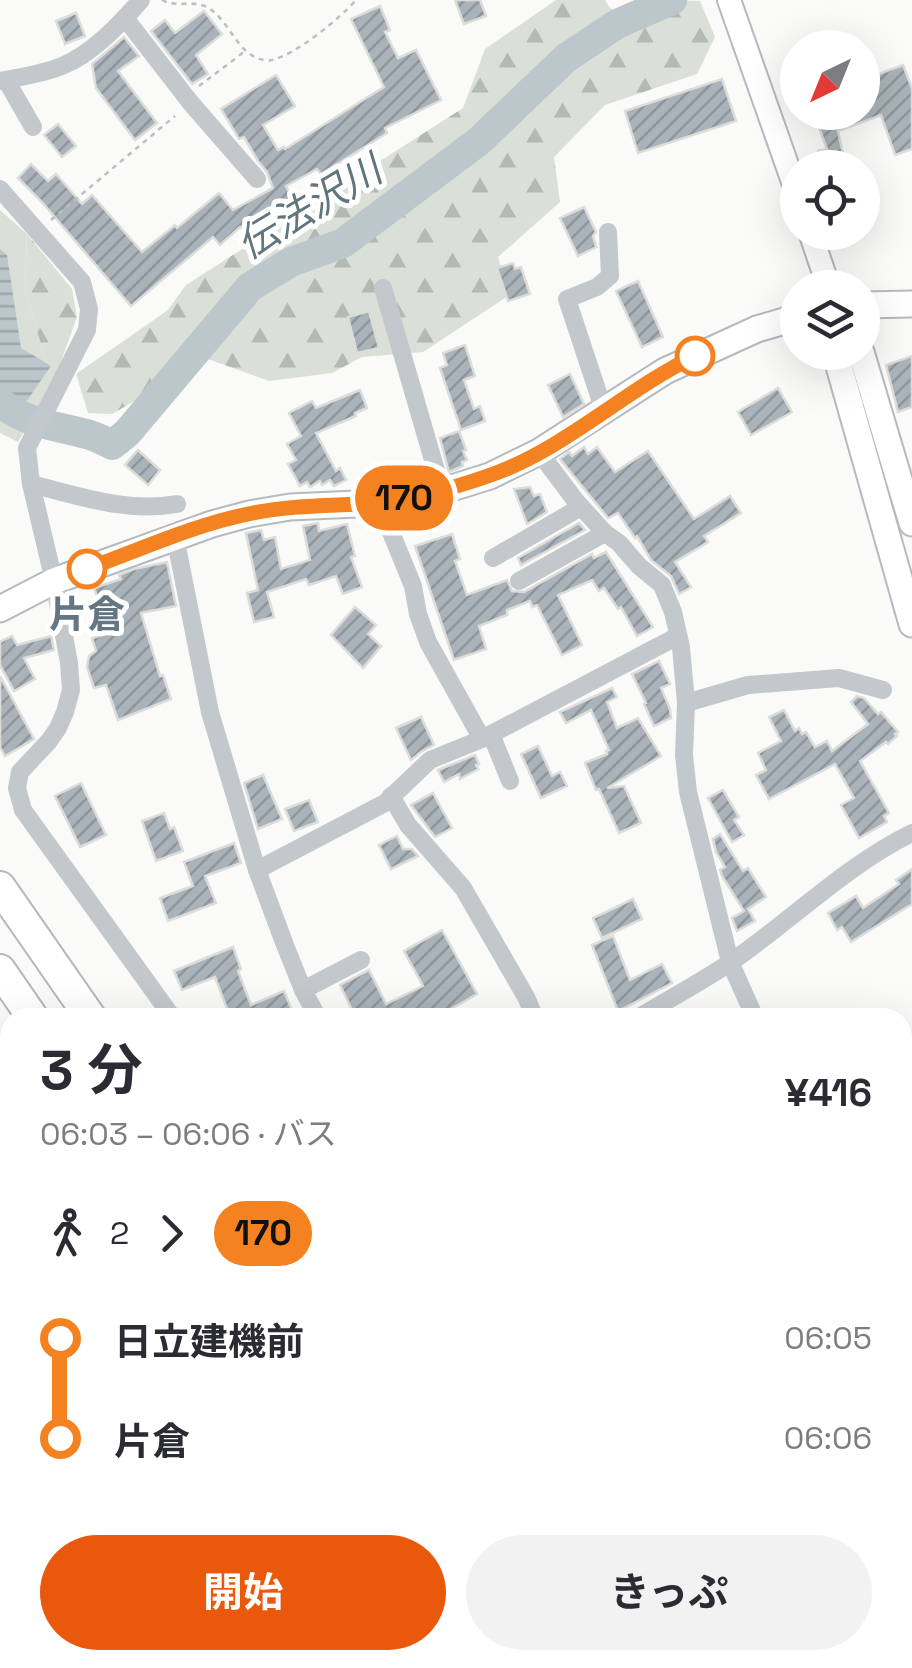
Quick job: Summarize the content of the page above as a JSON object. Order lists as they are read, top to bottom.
{
  "water": ["伝法沢川"],
  "places": ["片倉"],
  "lines": ["bus line 170"],
  "north": "bottom left",
  "page": {
    "on_map": "170",
    "heading": ["3 分", "06:03 – 06:06 · バス", "¥416"],
    "legs": ["2", "170"],
    "list": [
      {
        "name": "日立建機前",
        "value": "06:05"
      },
      {
        "name": "片倉",
        "value": "06:06"
      }
    ],
    "buttons": ["開始", "きっぷ"]
  }
}
